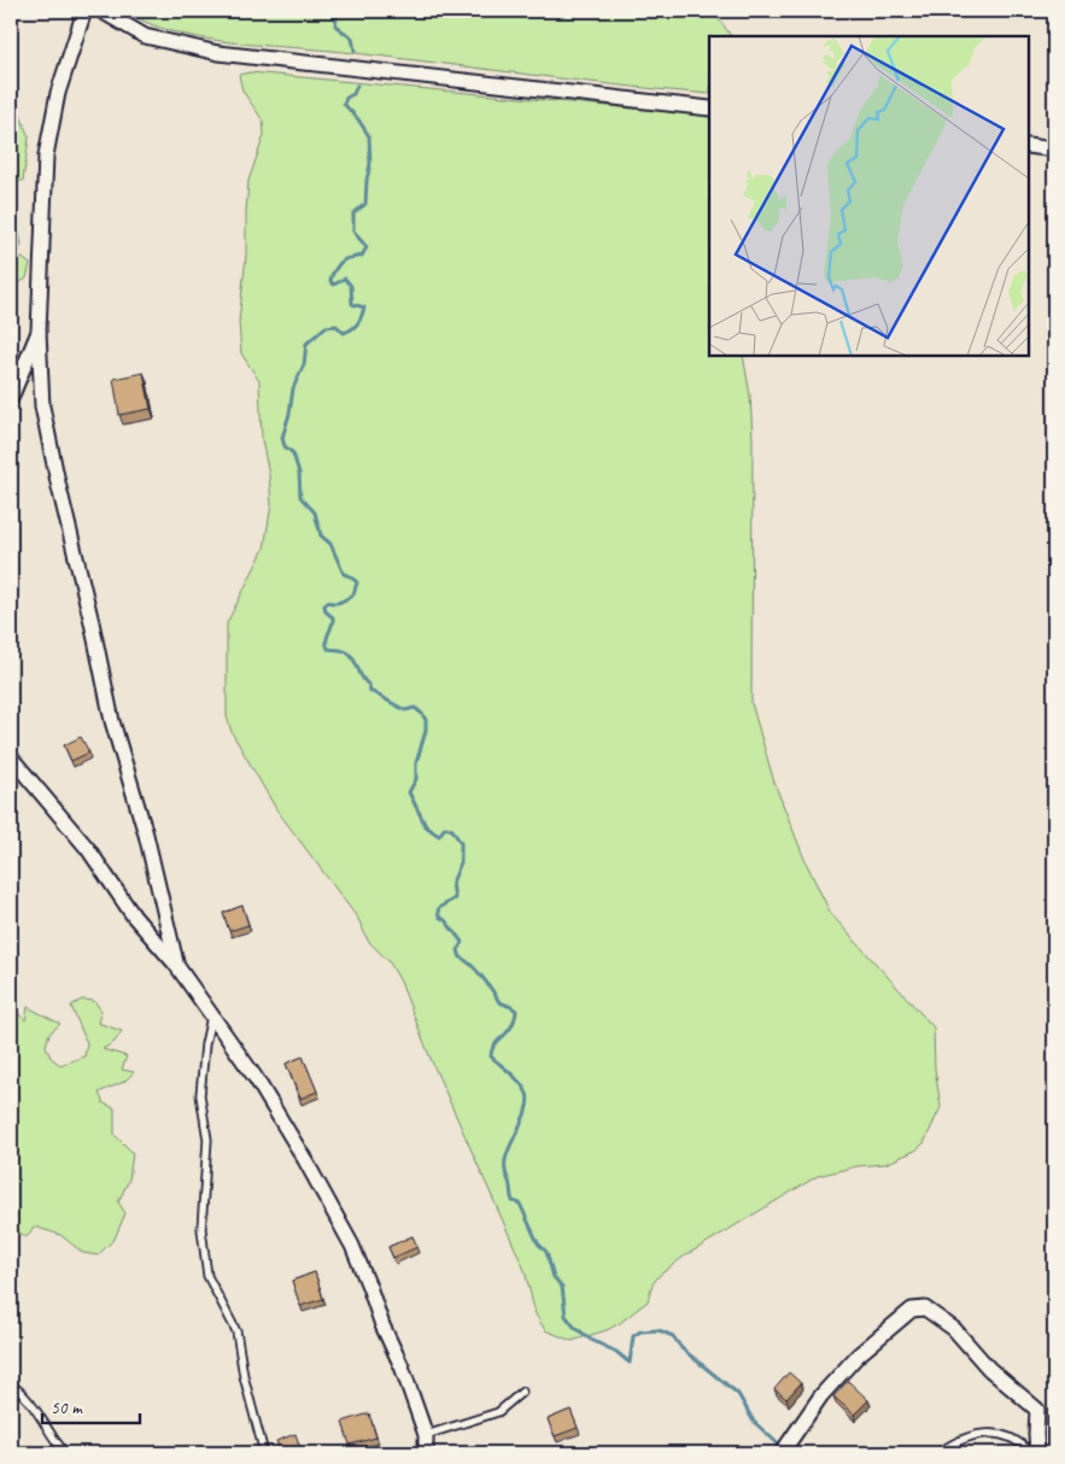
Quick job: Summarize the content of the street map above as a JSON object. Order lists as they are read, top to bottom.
{
  "scale_bar": "50 m"
}
